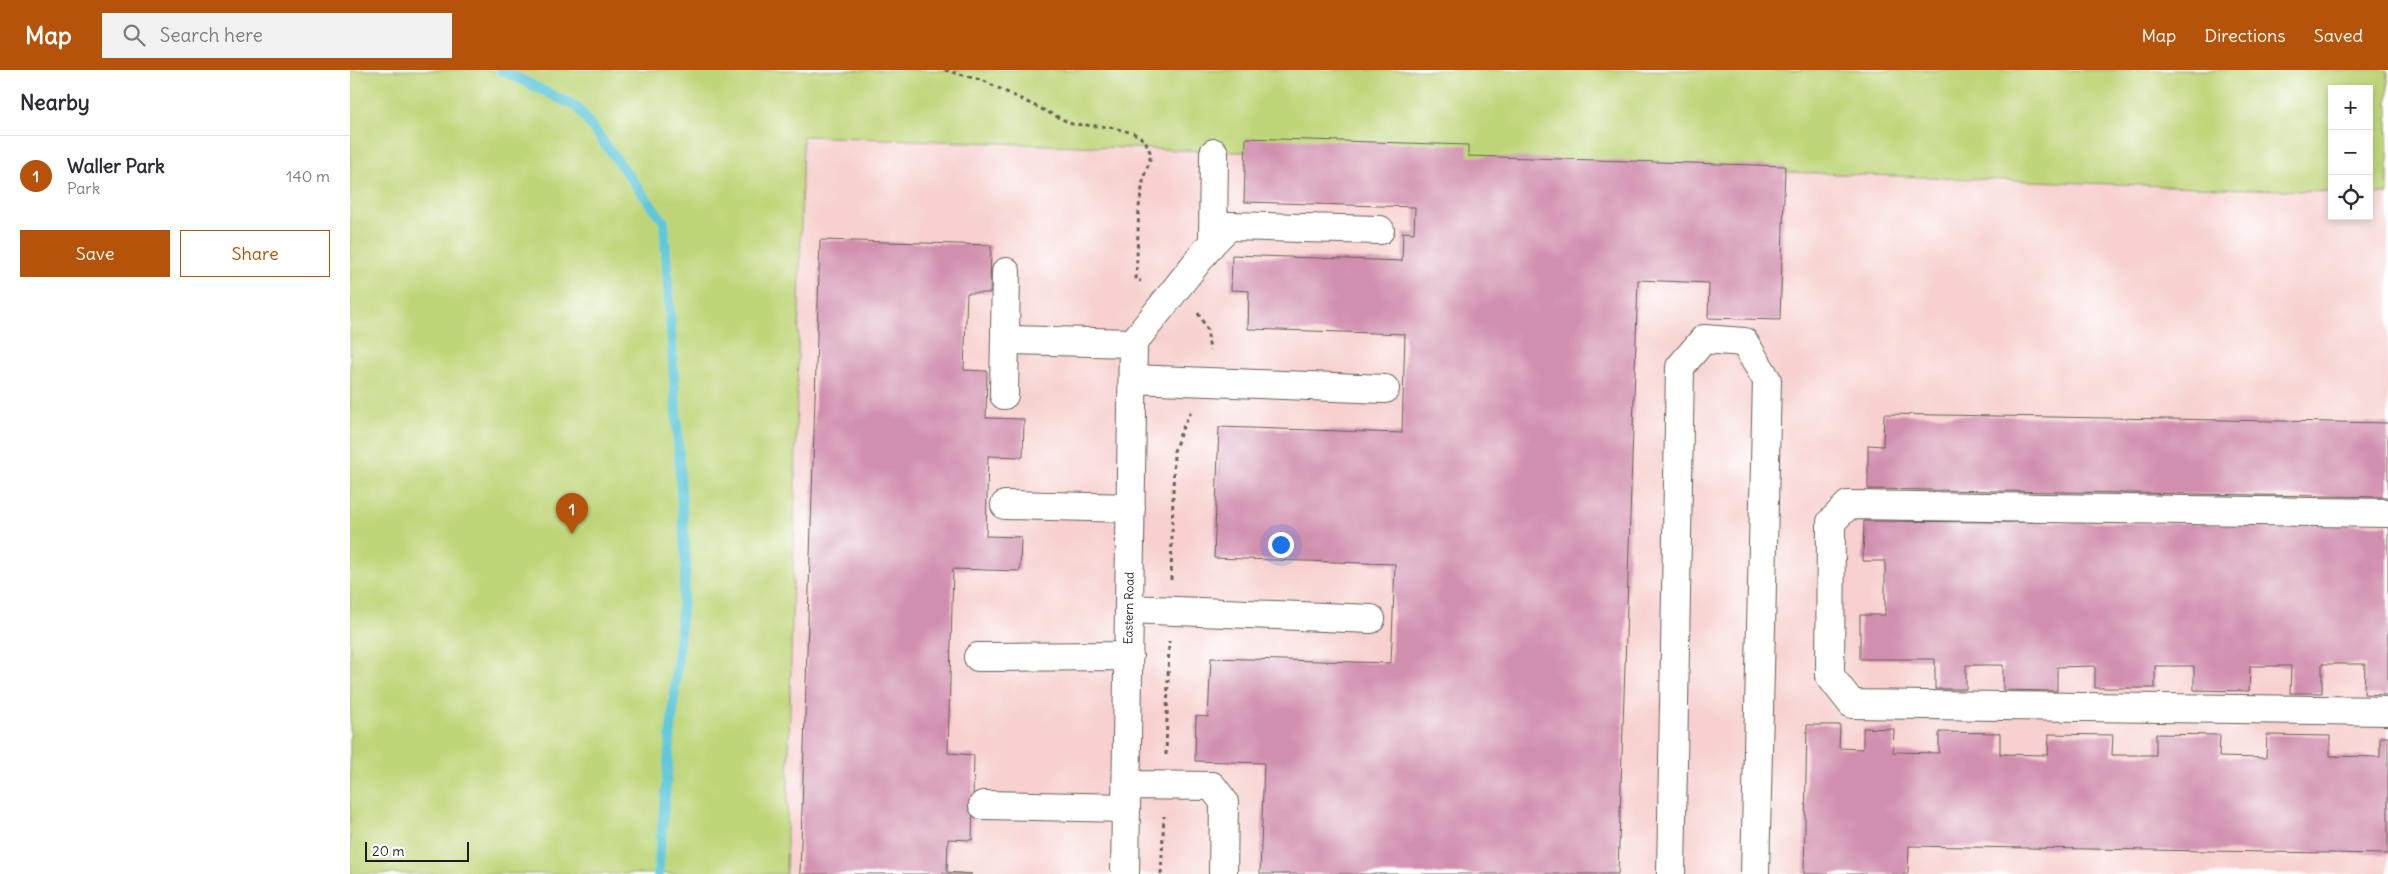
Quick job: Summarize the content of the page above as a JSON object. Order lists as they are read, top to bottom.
{
  "streets": {
    "street": ["Eastern Road"]
  },
  "scale_bar": "20 m",
  "page": {
    "header": "Map",
    "search": "Search here",
    "nav": ["Map", "Directions", "Saved"],
    "heading": "Nearby",
    "map_buttons": ["+", "−"],
    "list": [
      {
        "mark": "1",
        "name": "Waller Park",
        "note": "Park",
        "value": "140 m"
      }
    ],
    "buttons": ["Save", "Share"],
    "pins": "1",
    "scale": "20 m"
  }
}
